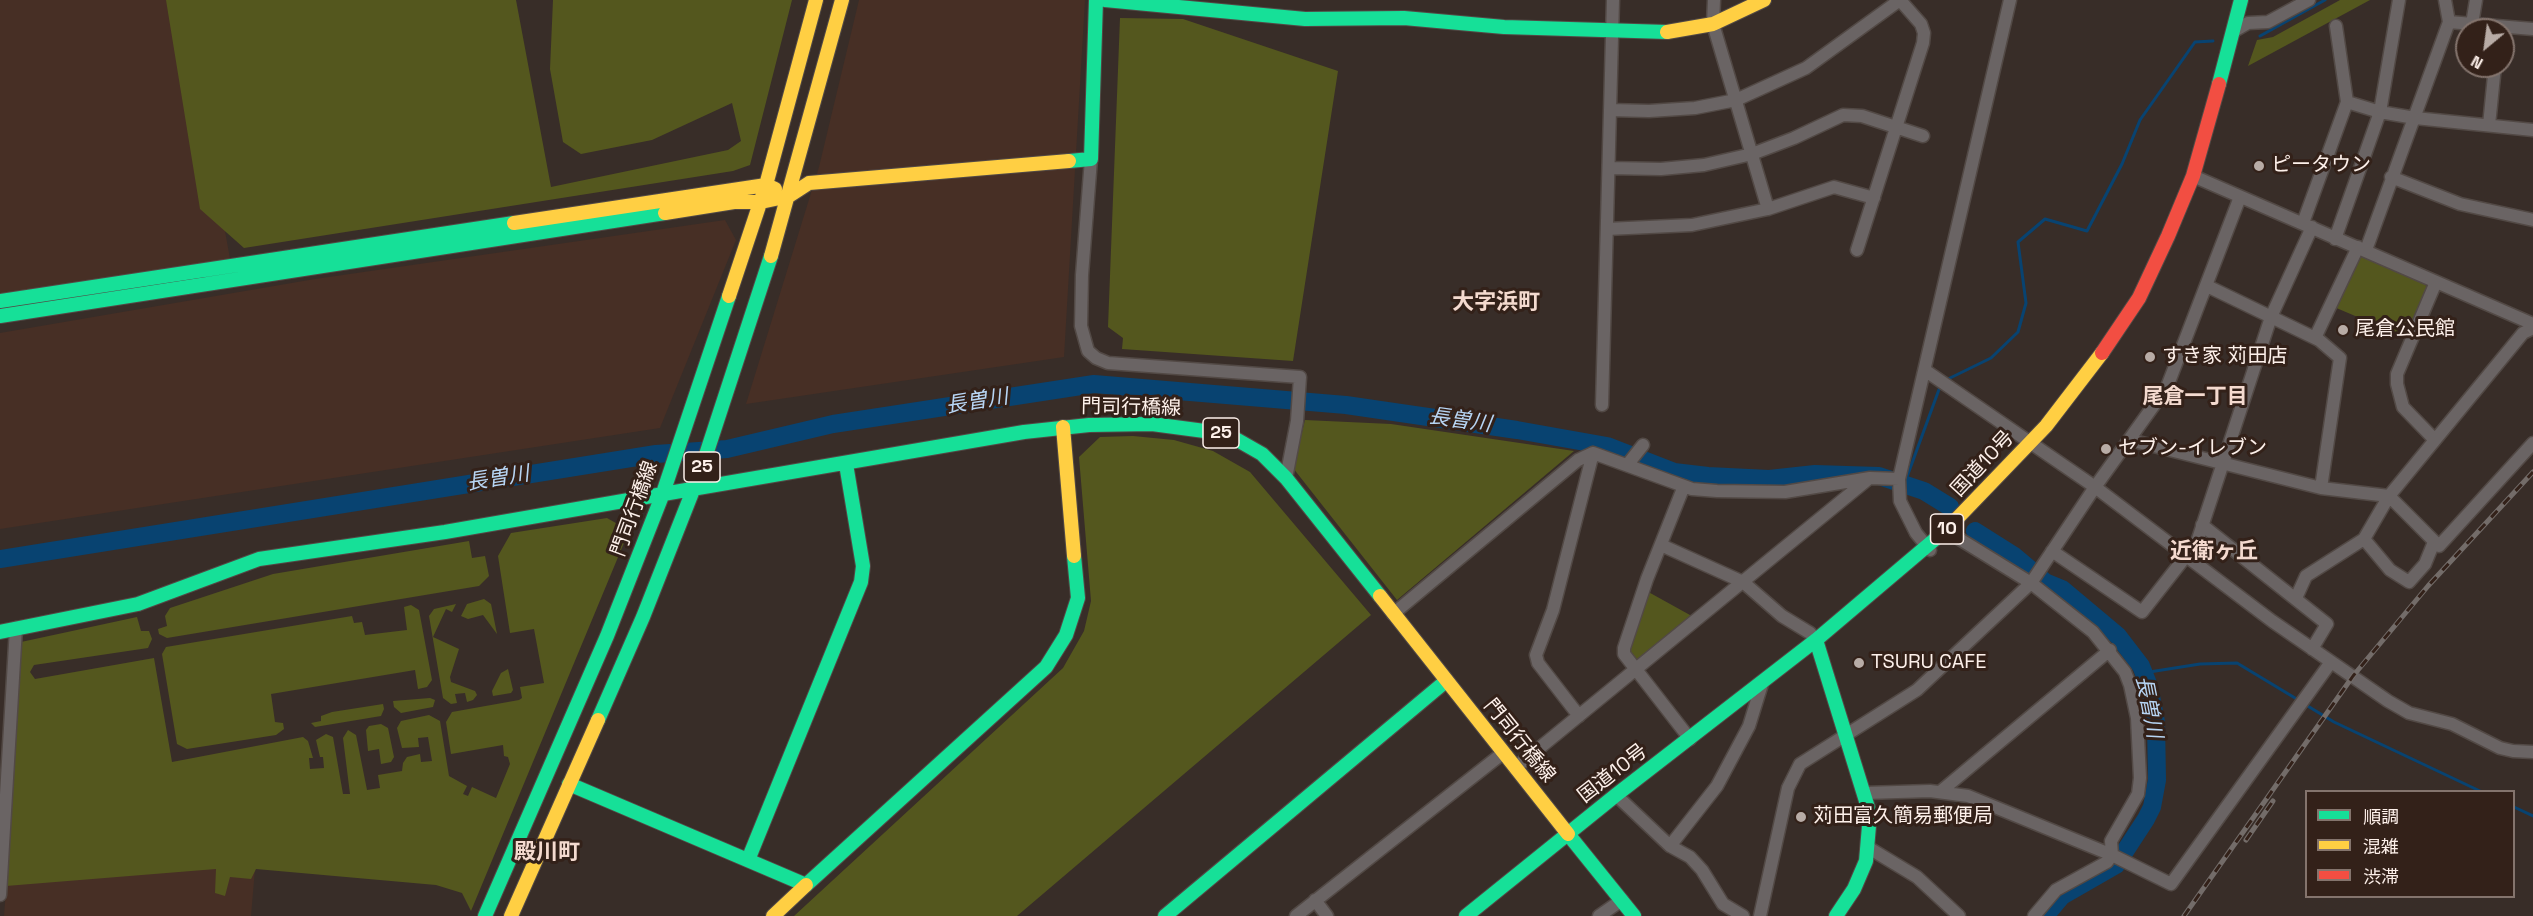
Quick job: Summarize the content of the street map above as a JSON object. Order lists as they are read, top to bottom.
{
  "streets": {
    "main road": [
      "門司行橋線",
      "25",
      "国道10号",
      "10"
    ]
  },
  "crossings": [
    ["門司行橋線", "25"],
    ["門司行橋線", "国道10号"]
  ],
  "districts": [
    "大字浜町",
    "尾倉一丁目",
    "近衛ヶ丘",
    "殿川町"
  ],
  "water": ["長曽川"],
  "places": [
    "ピータウン",
    "尾倉公民館",
    "すき家 苅田店",
    "セブン-イレブン",
    "TSURU CAFE",
    "苅田富久簡易郵便局"
  ],
  "legend": ["順調", "混雑", "渋滞"],
  "north": "bottom left"
}
